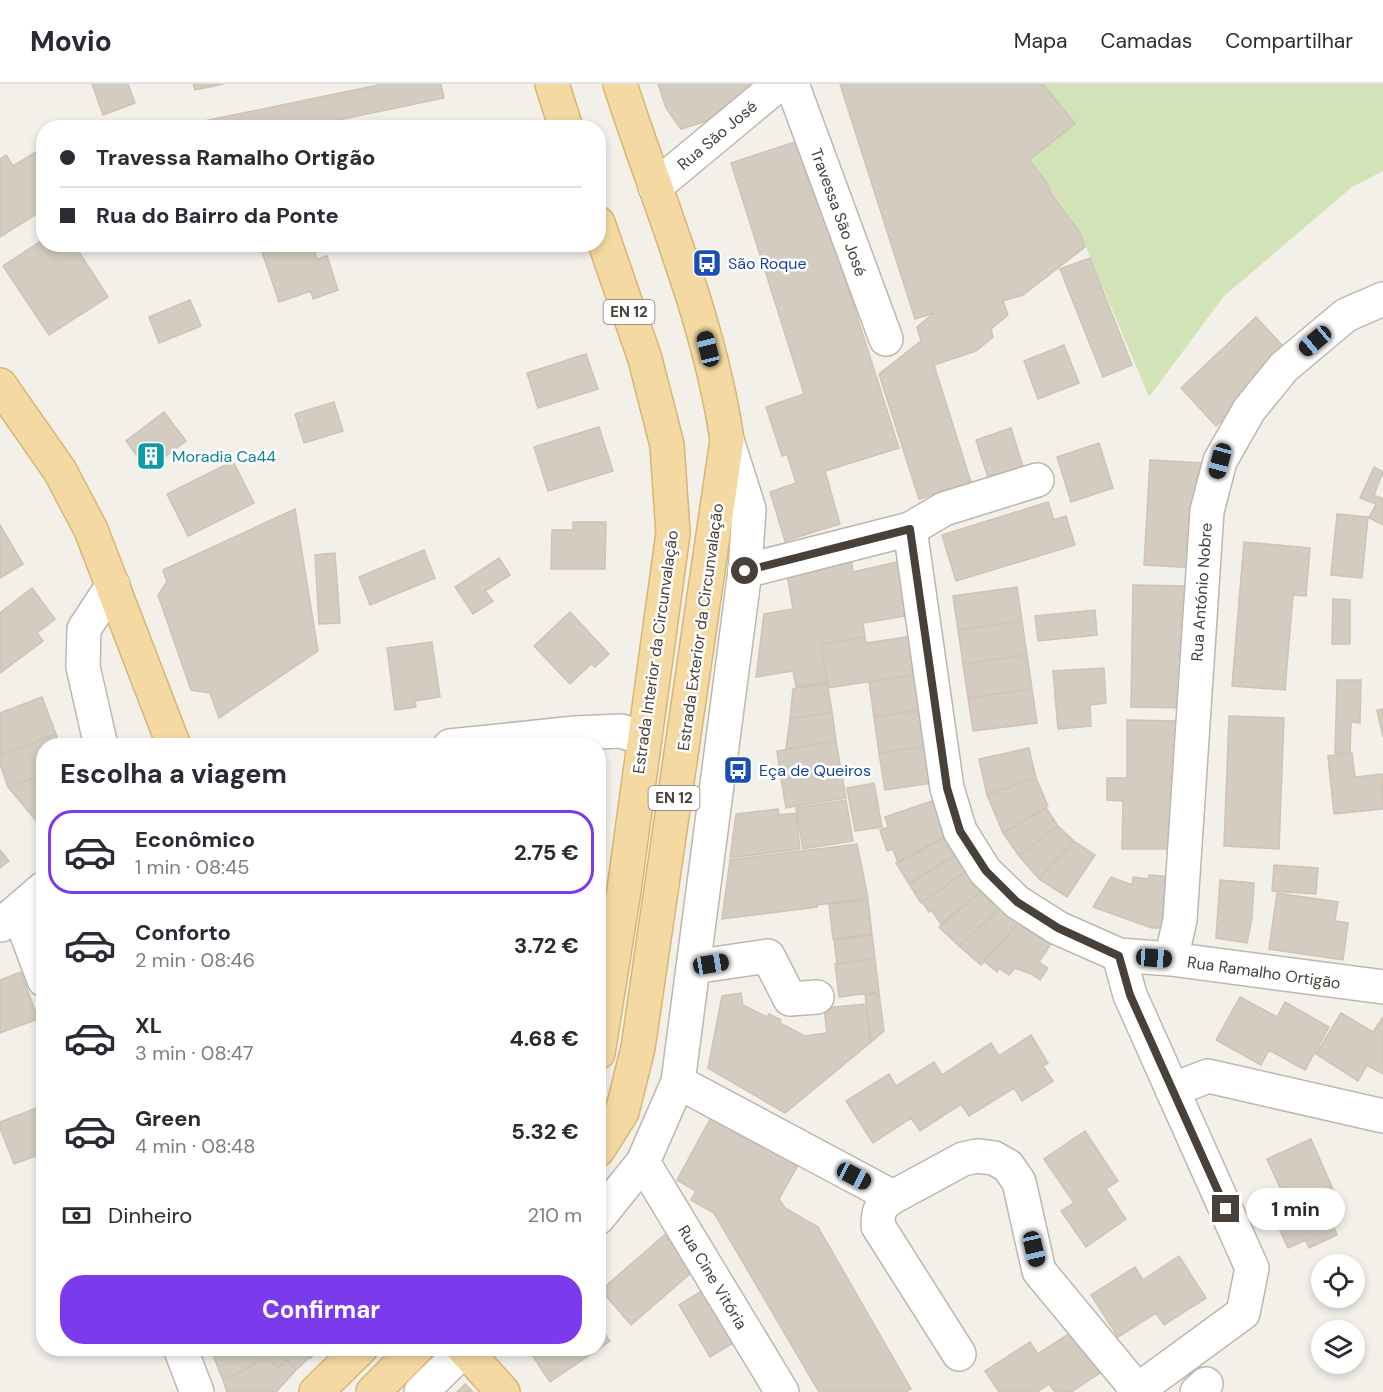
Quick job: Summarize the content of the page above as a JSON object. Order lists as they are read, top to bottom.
{
  "streets": {
    "main road": ["EN 12", "Estrada Exterior da Circunvalação", "Estrada Interior da Circunvalação"],
    "street": [
      "Rua São José",
      "Travessa São José",
      "Rua António Nobre",
      "Rua Ramalho Ortigão",
      "Rua Cine Vitória"
    ]
  },
  "crossings": [
    ["Rua São José", "Estrada Exterior da Circunvalação"],
    ["Rua António Nobre", "Rua Ramalho Ortigão"]
  ],
  "places": {
    "bus stop": ["São Roque", "Eça de Queiros"],
    "building": ["Moradia Ca44"]
  },
  "page": {
    "header": "Movio",
    "nav": ["Mapa", "Camadas", "Compartilhar"],
    "banner": ["Travessa Ramalho Ortigão", "Rua do Bairro da Ponte"],
    "heading": "Escolha a viagem",
    "list": [
      {
        "name": "Econômico",
        "note": "1 min · 08:45",
        "value": "2.75 €"
      },
      {
        "name": "Conforto",
        "note": "2 min · 08:46",
        "value": "3.72 €"
      },
      {
        "name": "XL",
        "note": "3 min · 08:47",
        "value": "4.68 €"
      },
      {
        "name": "Green",
        "note": "4 min · 08:48",
        "value": "5.32 €"
      }
    ],
    "pay": ["Dinheiro", "210 m"],
    "bubble": "1 min",
    "buttons": "Confirmar"
  }
}
